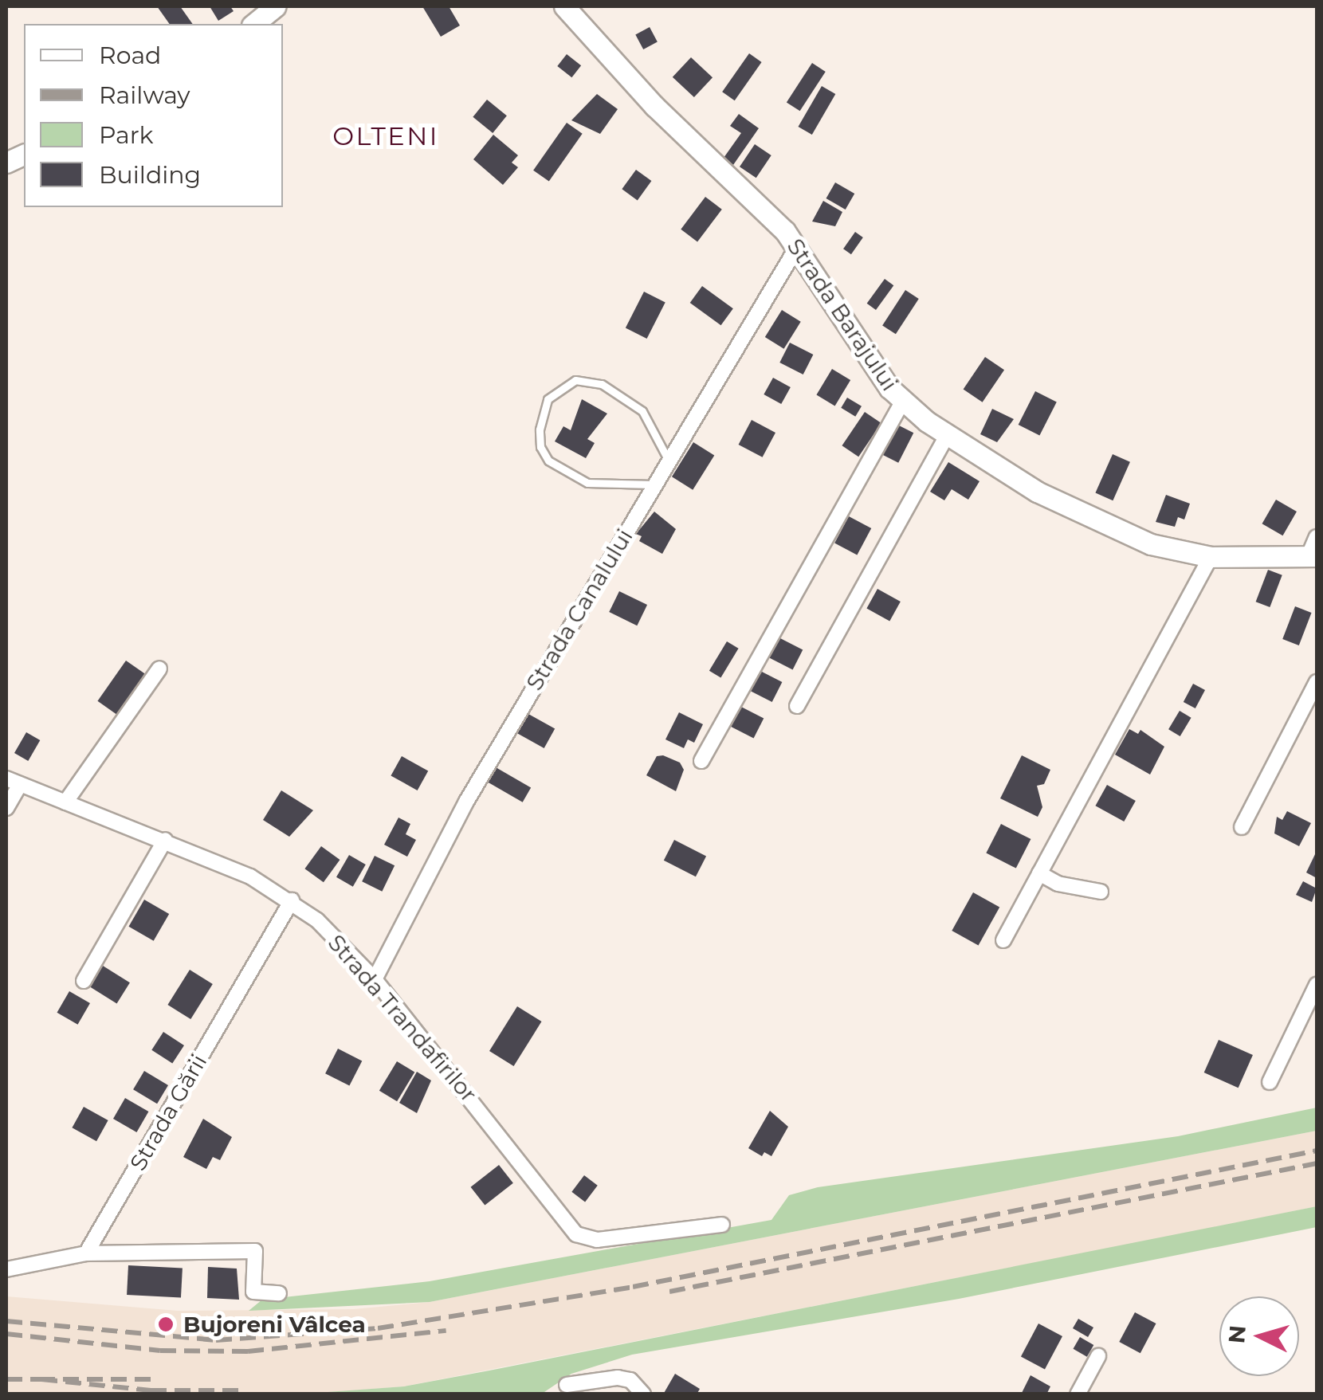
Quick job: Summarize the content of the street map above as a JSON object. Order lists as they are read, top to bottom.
{
  "streets": {
    "street": [
      "Strada Barajului",
      "Strada Canalului",
      "Strada Trandafirilor",
      "Strada Gării"
    ]
  },
  "crossings": [
    ["Strada Barajului", "Strada Canalului"],
    ["Strada Canalului", "Strada Trandafirilor"],
    ["Strada Trandafirilor", "Strada Gării"]
  ],
  "districts": ["OLTENI"],
  "places": ["Bujoreni Vâlcea"],
  "legend": [
    "Road",
    "Railway",
    "Park",
    "Building"
  ],
  "north": "left"
}
